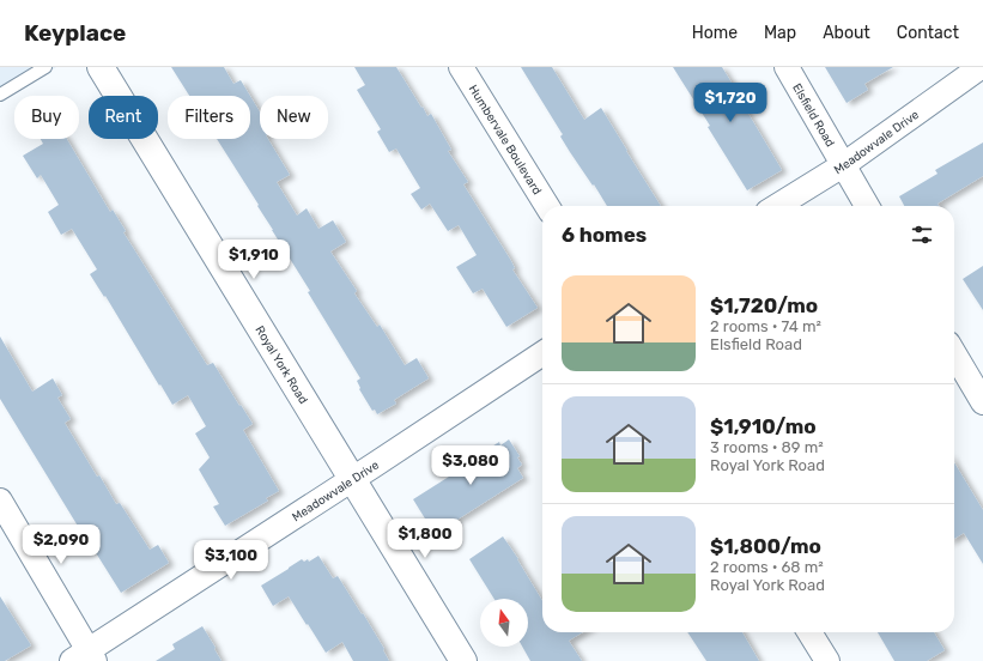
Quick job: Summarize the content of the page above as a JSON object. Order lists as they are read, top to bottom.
{
  "streets": {
    "main road": ["Royal York Road"],
    "street": ["Elsfield Road", "Humbervale Boulevard", "Meadowvale Drive"]
  },
  "crossings": [
    ["Elsfield Road", "Meadowvale Drive"],
    ["Meadowvale Drive", "Royal York Road"]
  ],
  "north": "top",
  "page": {
    "header": "Keyplace",
    "nav": [
      "Home",
      "Map",
      "About",
      "Contact"
    ],
    "price": [
      "$1,720",
      "$1,910",
      "$3,080",
      "$1,800",
      "$2,090",
      "$3,100"
    ],
    "chip": [
      "Buy",
      "Rent",
      "Filters",
      "New"
    ],
    "heading": "6 homes",
    "list": [
      {
        "name": "$1,720/mo",
        "note": "2 rooms · 74 m² · Elsfield Road"
      },
      {
        "name": "$1,910/mo",
        "note": "3 rooms · 89 m² · Royal York Road"
      },
      {
        "name": "$1,800/mo",
        "note": "2 rooms · 68 m² · Royal York Road"
      }
    ]
  }
}
